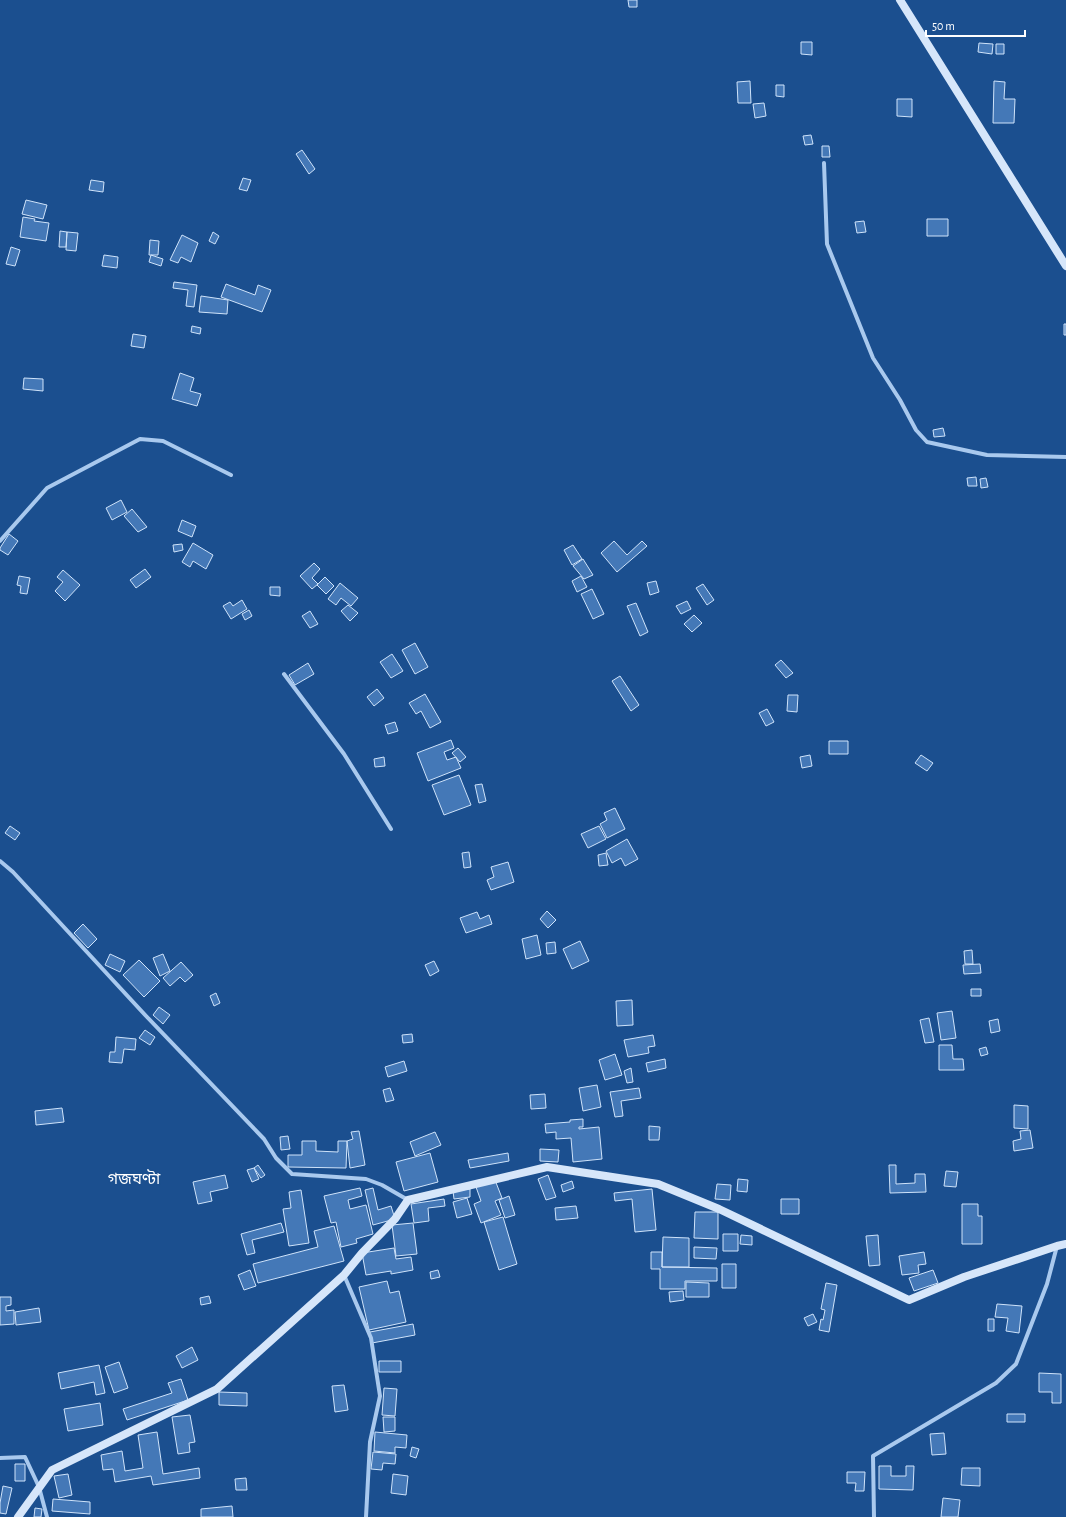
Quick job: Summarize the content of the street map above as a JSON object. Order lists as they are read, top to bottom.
{
  "districts": ["গজঘণ্টা"],
  "scale_bar": "50 m"
}
